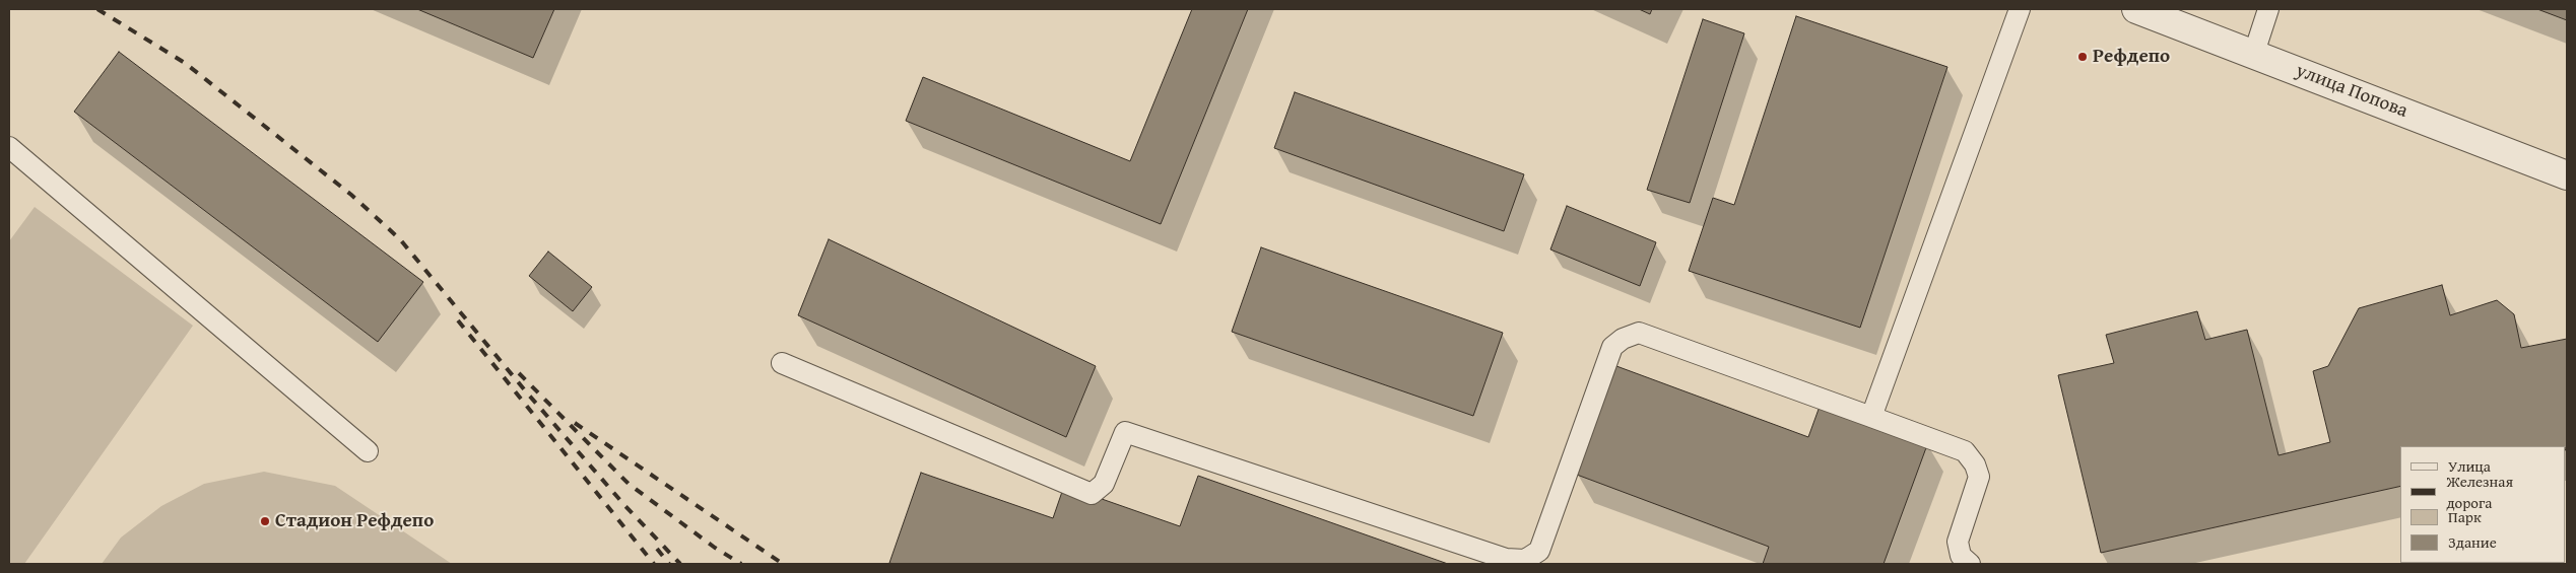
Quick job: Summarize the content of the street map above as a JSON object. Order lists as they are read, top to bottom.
{
  "streets": {
    "street": ["улица Попова"]
  },
  "places": ["Рефдепо", "Стадион Рефдепо"],
  "legend": [
    "Улица",
    "Железная дорога",
    "Парк",
    "Здание"
  ]
}
